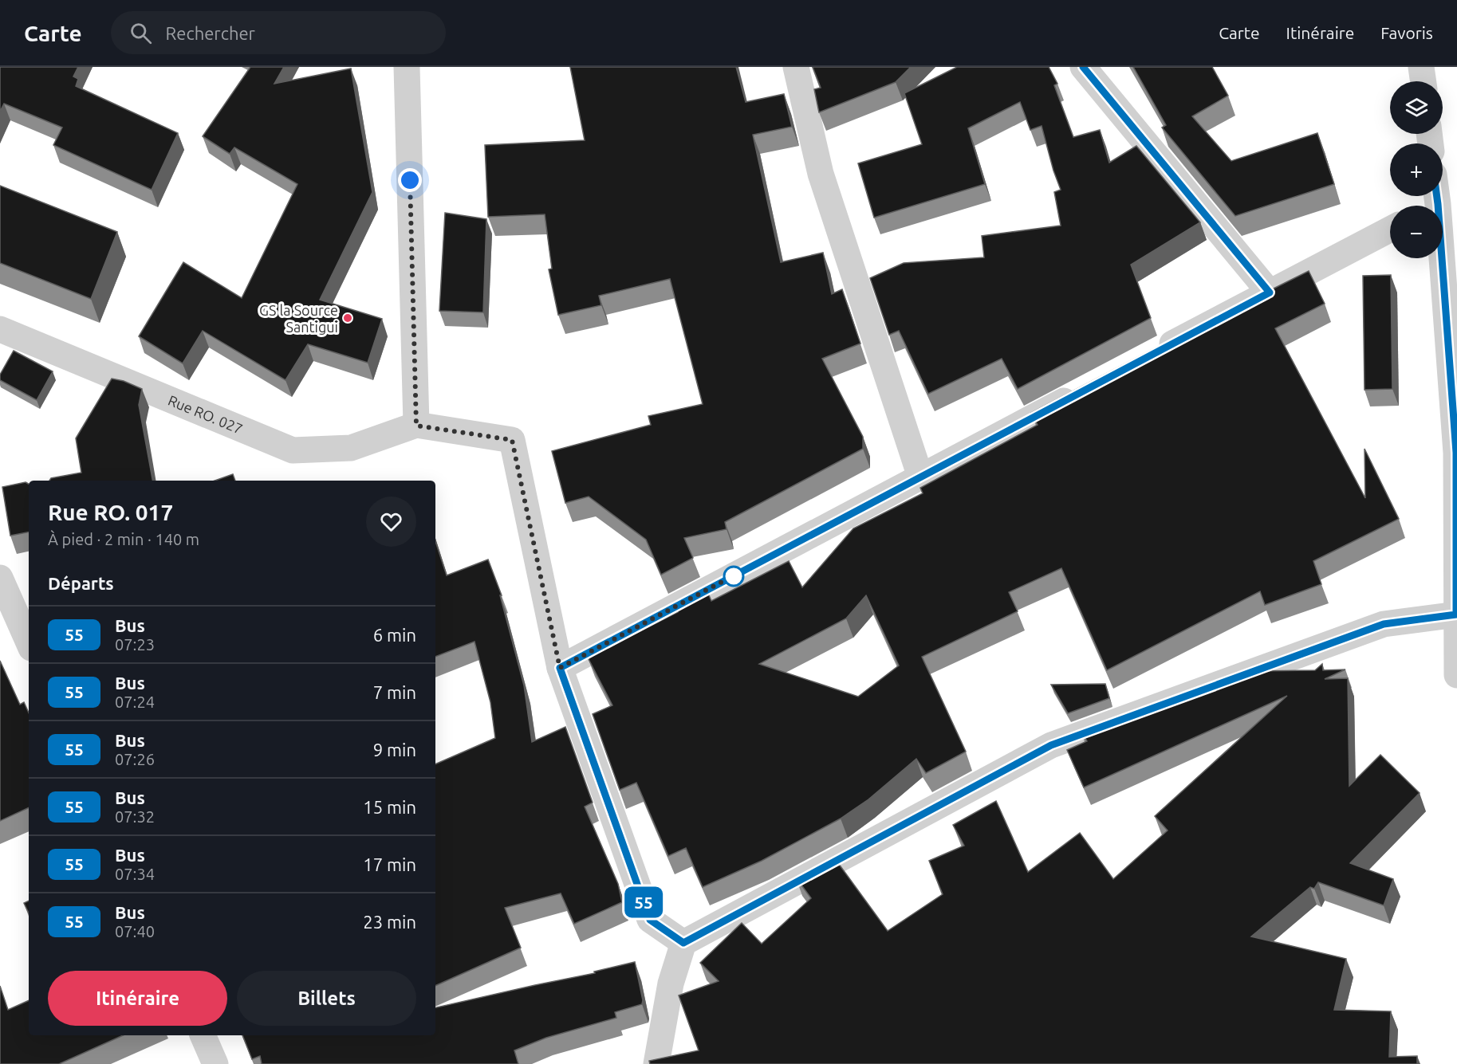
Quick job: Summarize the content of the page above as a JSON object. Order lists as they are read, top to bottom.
{
  "streets": {
    "street": ["Rue RO. 027"]
  },
  "places": ["GS la Source Santigui"],
  "lines": ["bus line 55"],
  "page": {
    "header": "Carte",
    "search": "Rechercher",
    "nav": ["Carte", "Itinéraire", "Favoris"],
    "on_map": "55",
    "map_buttons": ["+", "−"],
    "heading": [
      ["Rue RO. 017", "À pied · 2 min · 140 m"],
      "Départs"
    ],
    "list": [
      {
        "mark": "55",
        "name": "Bus",
        "note": "07:23",
        "value": "6 min"
      },
      {
        "mark": "55",
        "name": "Bus",
        "note": "07:24",
        "value": "7 min"
      },
      {
        "mark": "55",
        "name": "Bus",
        "note": "07:26",
        "value": "9 min"
      },
      {
        "mark": "55",
        "name": "Bus",
        "note": "07:32",
        "value": "15 min"
      },
      {
        "mark": "55",
        "name": "Bus",
        "note": "07:34",
        "value": "17 min"
      },
      {
        "mark": "55",
        "name": "Bus",
        "note": "07:40",
        "value": "23 min"
      }
    ],
    "buttons": ["Itinéraire", "Billets"]
  }
}
